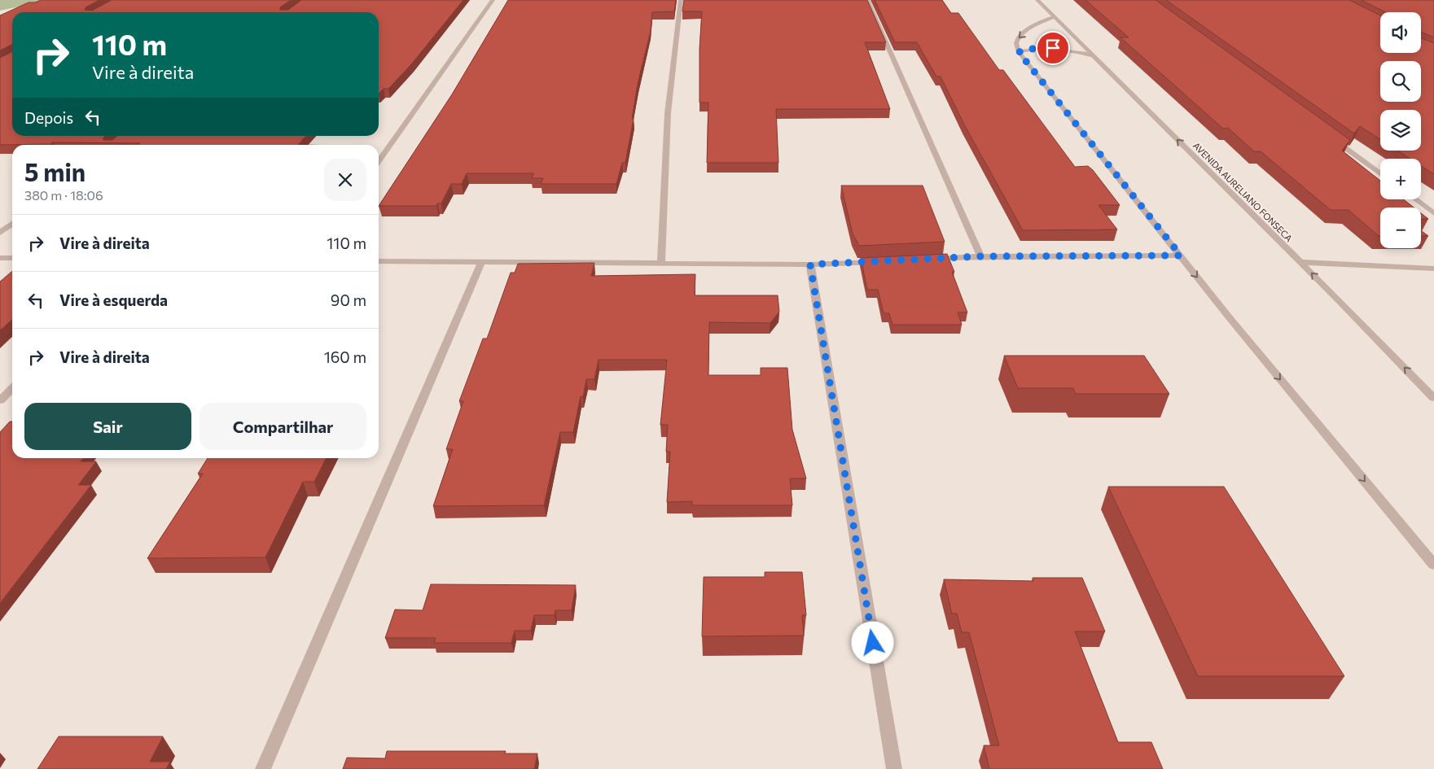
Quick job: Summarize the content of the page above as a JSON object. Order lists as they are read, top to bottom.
{
  "streets": {
    "street": ["AVENIDA AURELIANO FONSECA"]
  },
  "page": {
    "map_buttons": ["+", "−"],
    "turn": ["110 m", "Vire à direita"],
    "then": "Depois",
    "heading": ["5 min", "380 m · 18:06"],
    "list": [
      {
        "name": "Vire à direita",
        "value": "110 m"
      },
      {
        "name": "Vire à esquerda",
        "value": "90 m"
      },
      {
        "name": "Vire à direita",
        "value": "160 m"
      }
    ],
    "buttons": ["Sair", "Compartilhar"]
  }
}
